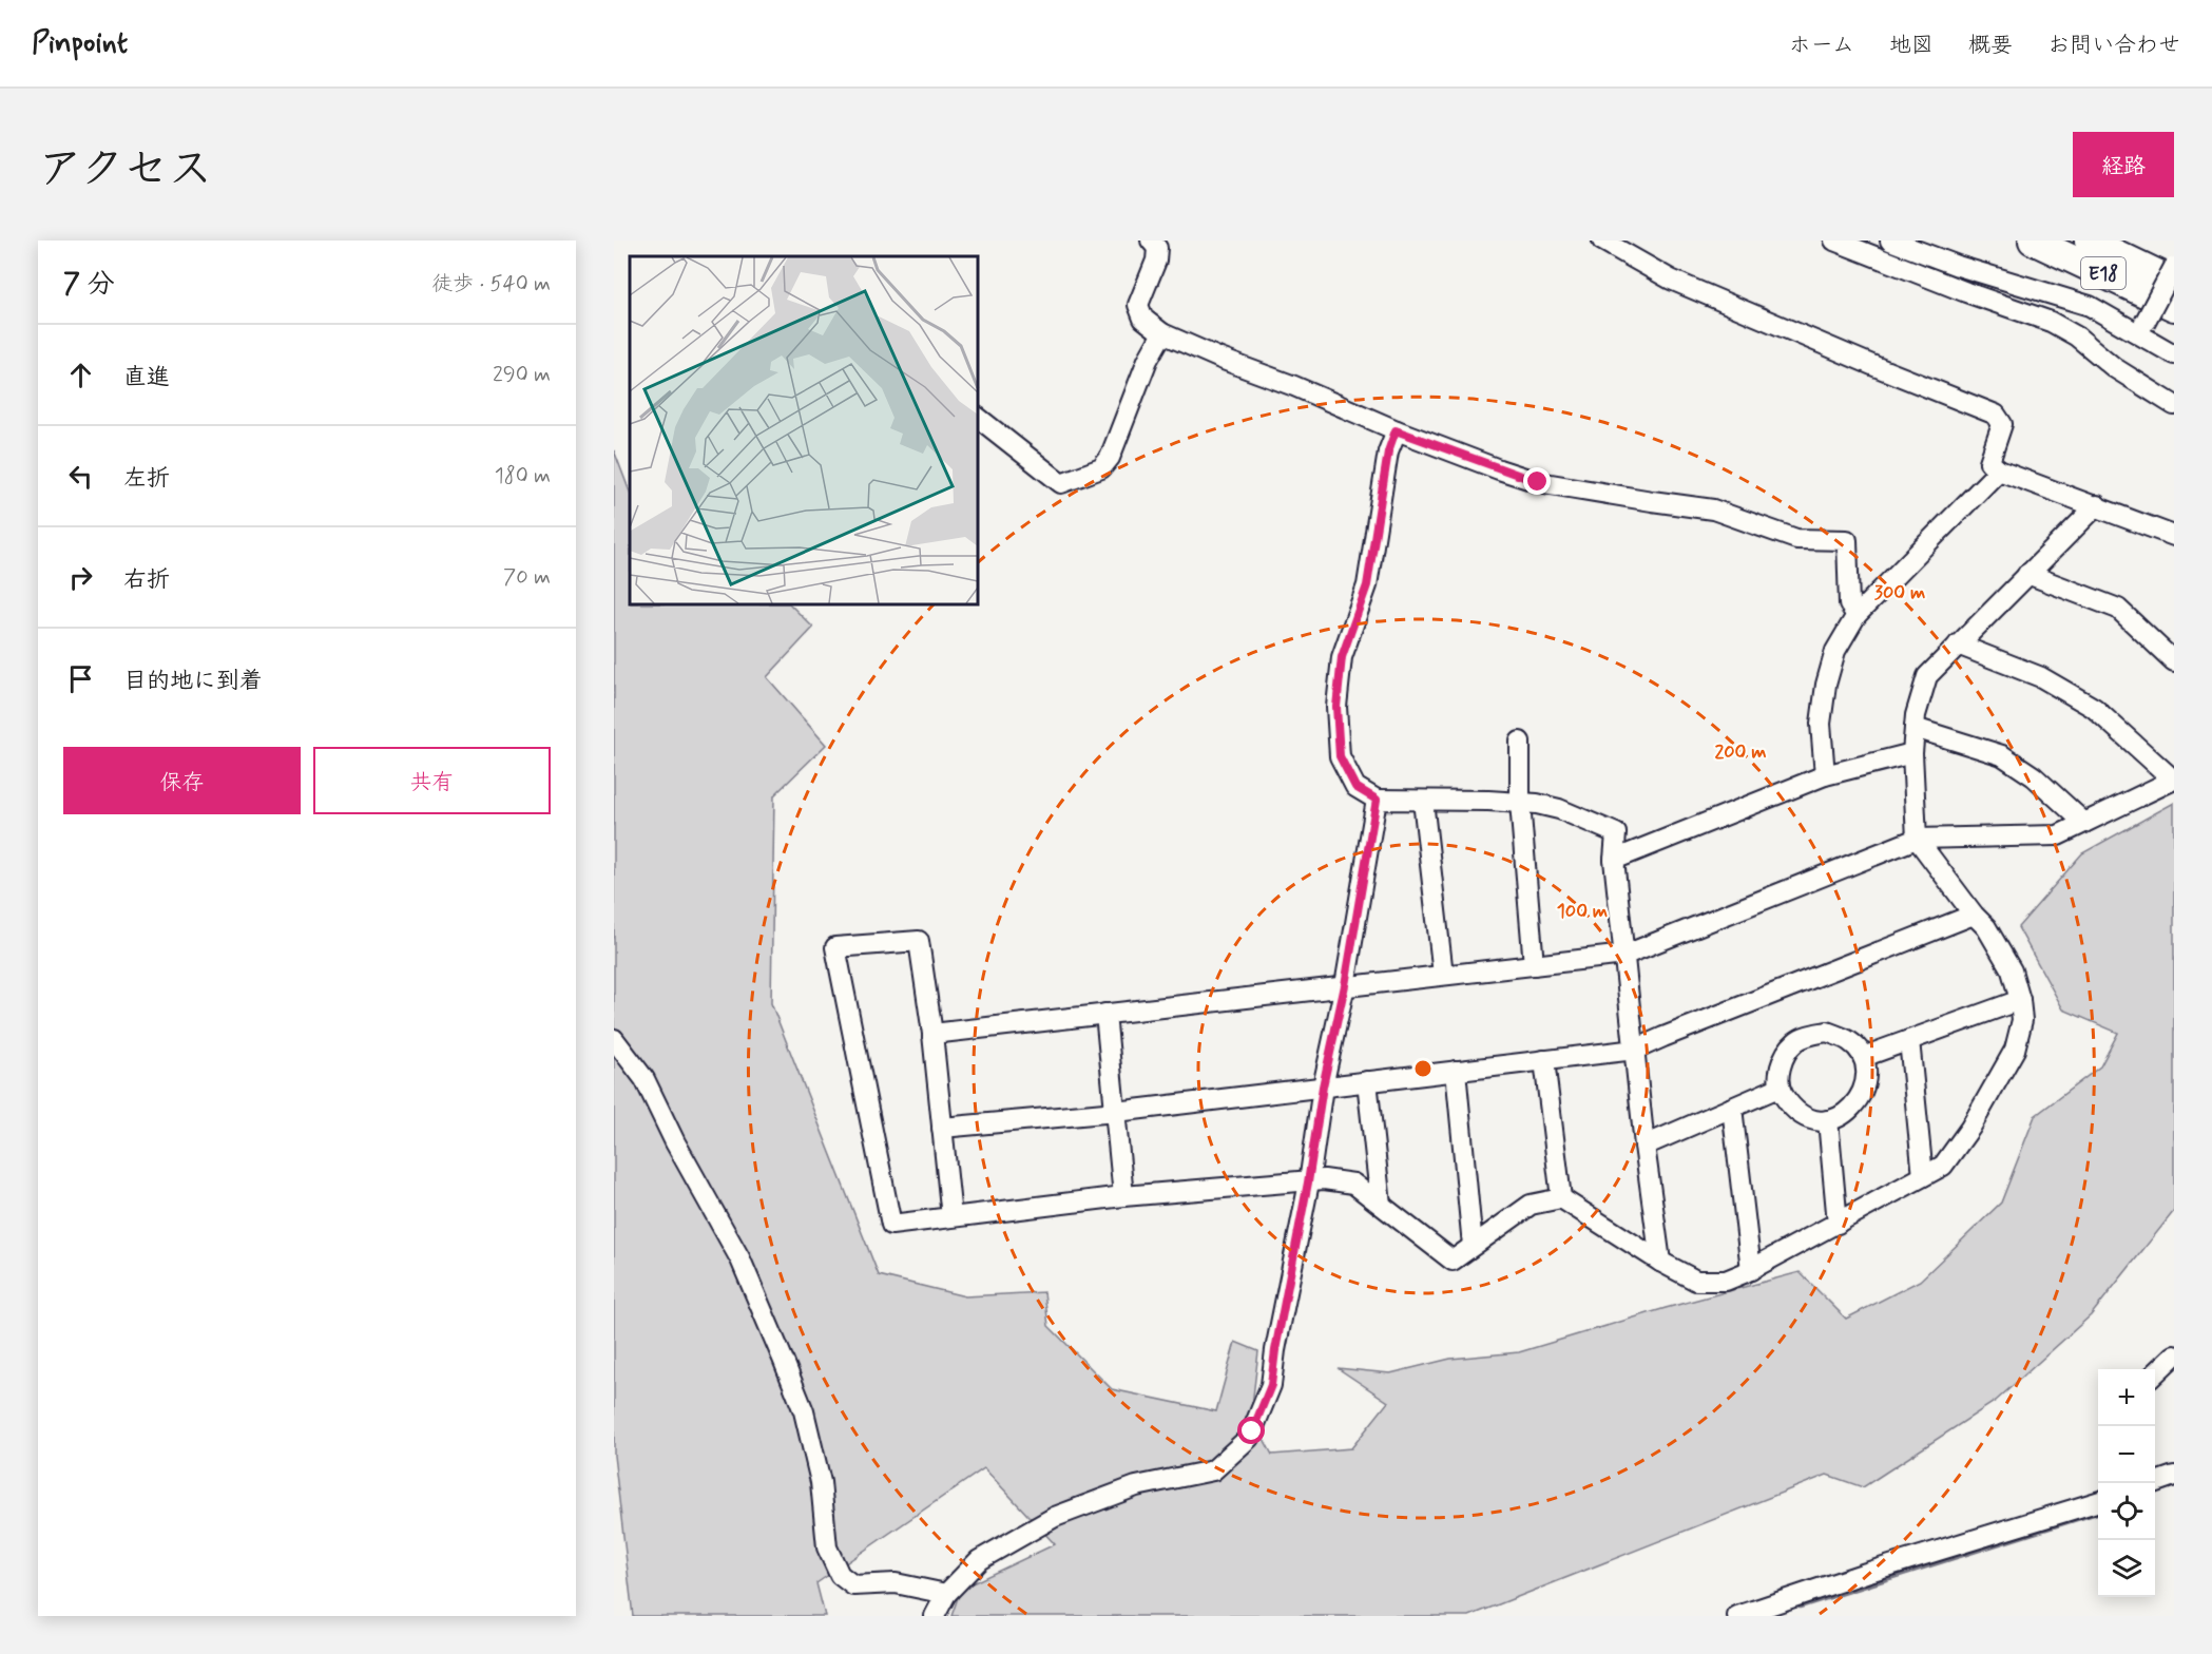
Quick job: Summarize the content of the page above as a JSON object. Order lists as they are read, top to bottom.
{
  "streets": {
    "highway": ["E18"]
  },
  "page": {
    "header": "Pinpoint",
    "nav": [
      "ホーム",
      "地図",
      "概要",
      "お問い合わせ"
    ],
    "title": "アクセス",
    "buttons": [
      "経路",
      ["保存", "共有"]
    ],
    "heading": ["7 分", "徒歩 · 540 m"],
    "list": [
      ["直進", "290 m"],
      ["左折", "180 m"],
      ["右折", "70 m"],
      "目的地に到着"
    ],
    "map_buttons": ["+", "−"]
  },
  "rings": ["300 m", "200 m", "100 m"]
}
